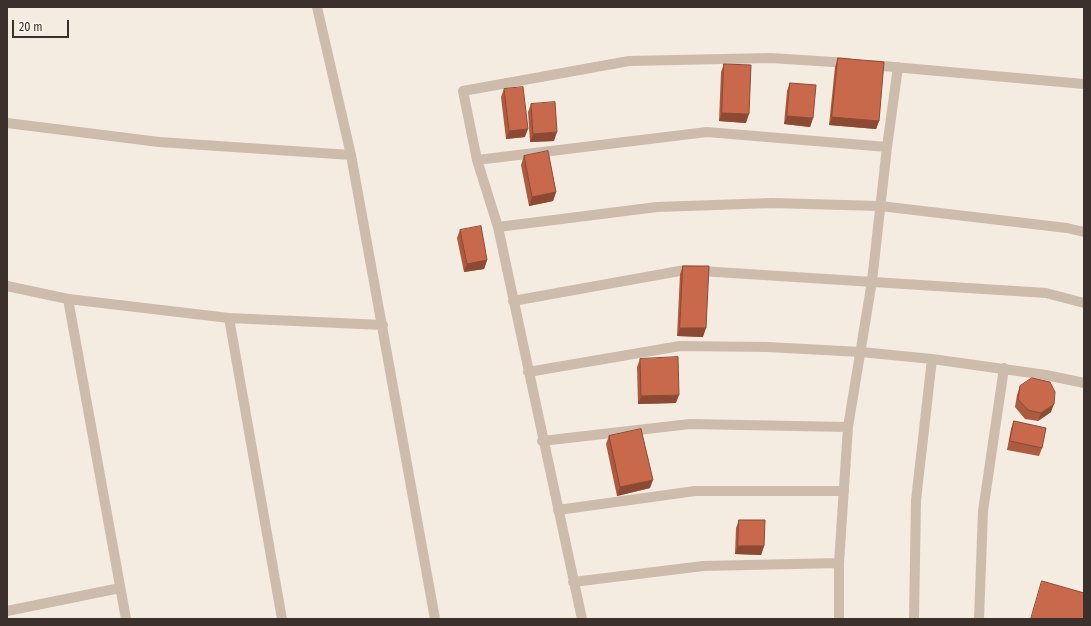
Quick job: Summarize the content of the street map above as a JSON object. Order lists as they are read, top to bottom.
{
  "scale_bar": "20 m"
}
